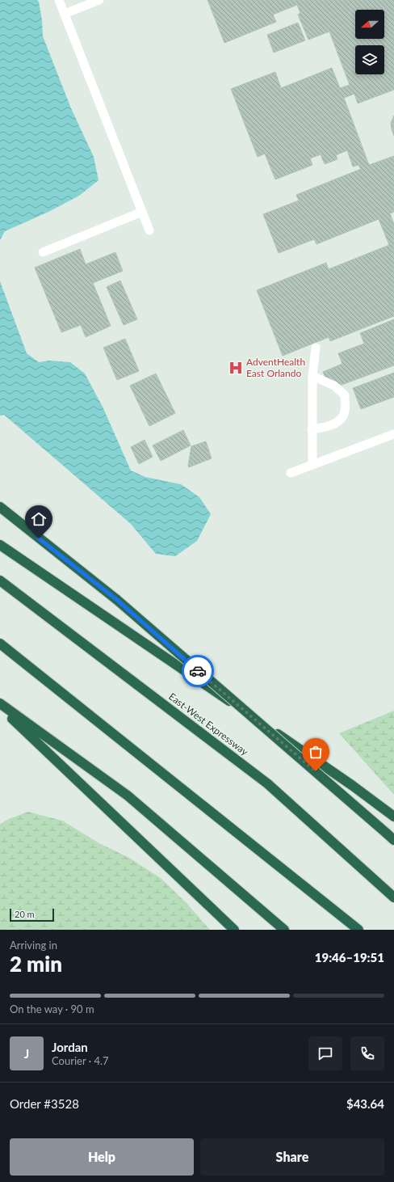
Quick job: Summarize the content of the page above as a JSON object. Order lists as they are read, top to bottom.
{
  "streets": {
    "highway": ["East-West Expressway"]
  },
  "places": {
    "hospital": ["AdventHealth East Orlando"]
  },
  "scale_bar": "20 m",
  "north": "left",
  "page": {
    "scale": "20 m",
    "heading": ["2 min", "Arriving in", "19:46–19:51"],
    "panel": [
      "Jordan",
      "Courier · 4.7",
      "Order #3528",
      "$43.64"
    ],
    "bar": "On the way · 90 m",
    "round": "J",
    "buttons": ["Help", "Share"]
  }
}
